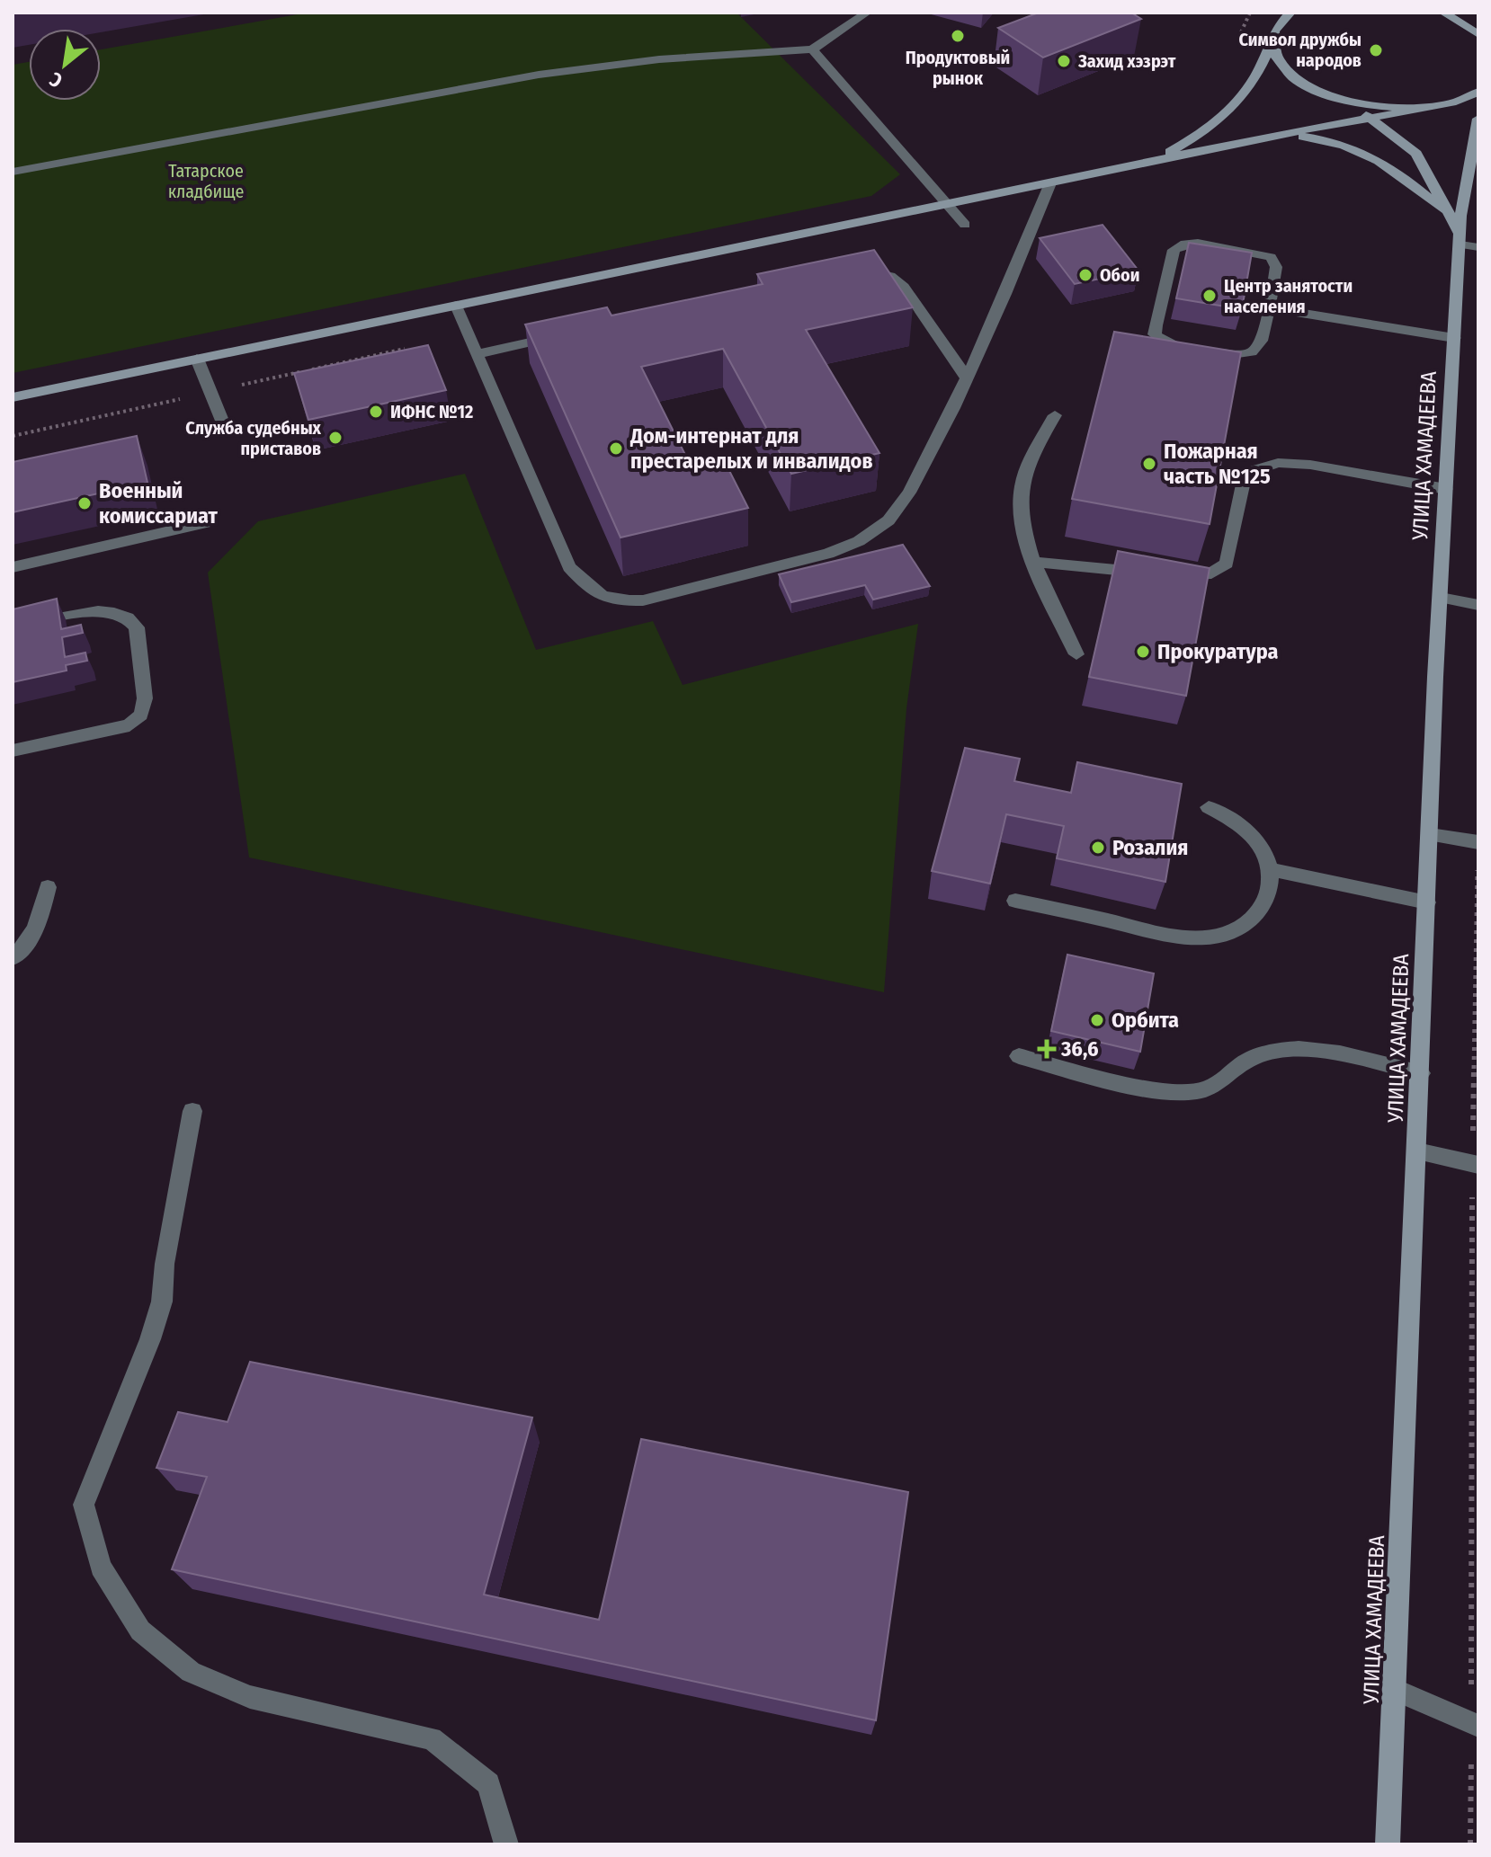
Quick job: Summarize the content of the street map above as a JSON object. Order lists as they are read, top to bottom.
{
  "streets": {
    "street": ["УЛИЦА ХАМАДЕЕВА"]
  },
  "parks": ["Татарское кладбище"],
  "places": {
    "other": [
      "Продуктовый рынок",
      "Символ дружбы народов",
      "Захид хэзрэт",
      "Обои",
      "Центр занятости населения",
      "ИФНС №12",
      "Служба судебных приставов",
      "Дом-интернат для престарелых и инвалидов",
      "Пожарная часть №125",
      "Военный комиссариат",
      "Прокуратура",
      "Розалия",
      "Орбита"
    ],
    "health": ["36,6"]
  },
  "north": "bottom left"
}
